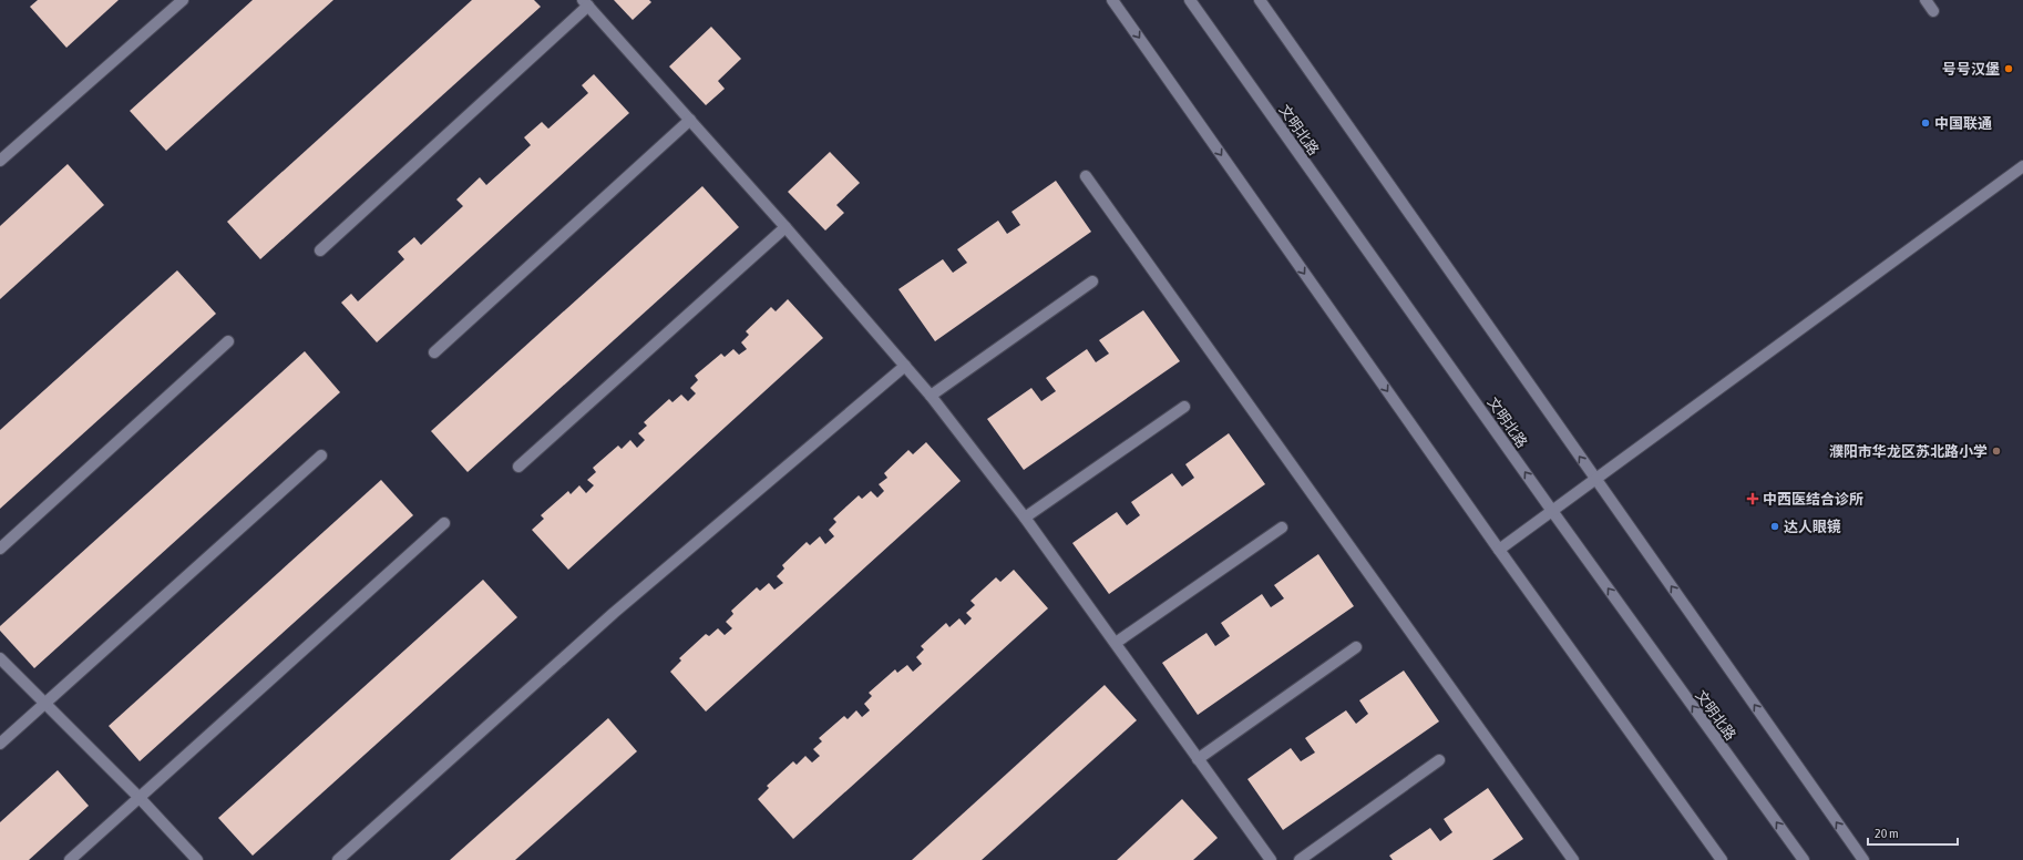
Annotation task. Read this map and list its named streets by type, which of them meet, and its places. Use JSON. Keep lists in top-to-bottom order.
{
  "streets": {
    "street": ["文明北路"]
  },
  "places": {
    "other": [
      "号号汉堡",
      "中国联通",
      "濮阳市华龙区苏北路小学",
      "达人眼镜"
    ],
    "health": ["中西医结合诊所"]
  },
  "scale_bar": "20 m"
}
